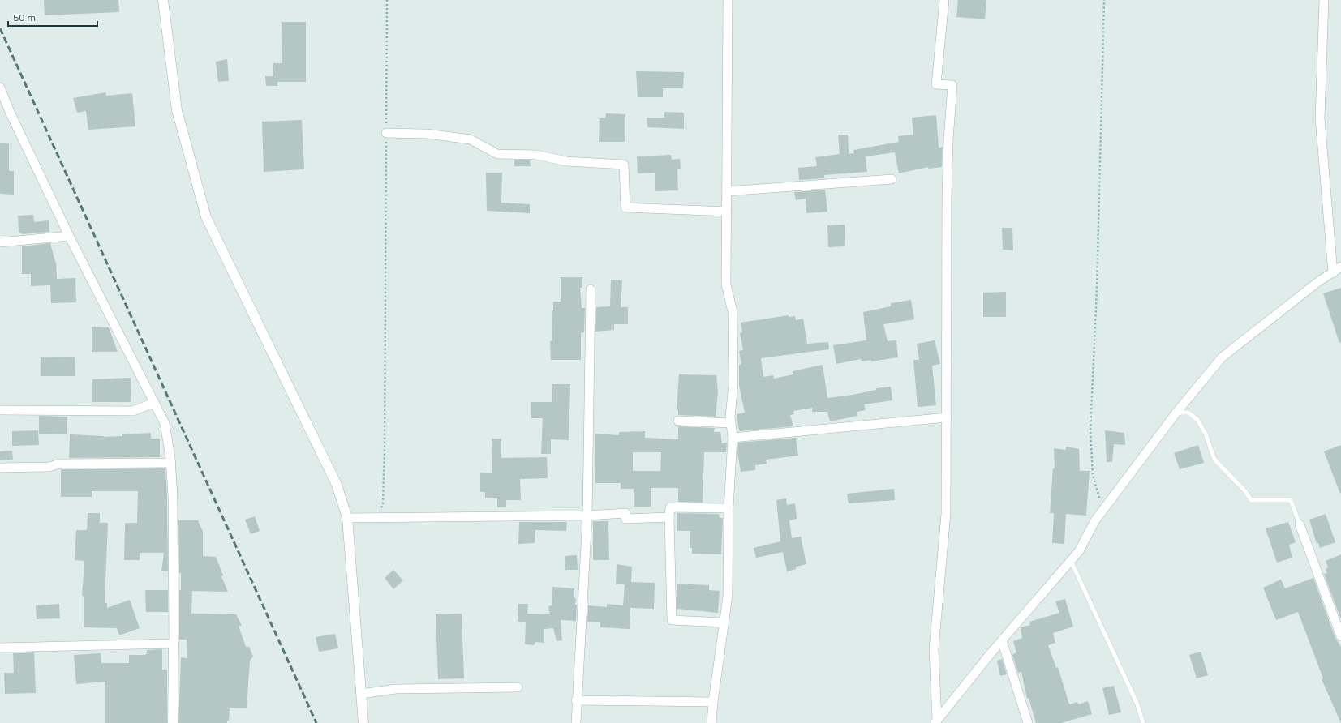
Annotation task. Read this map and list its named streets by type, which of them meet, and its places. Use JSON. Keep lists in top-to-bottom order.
{
  "scale_bar": "50 m"
}
